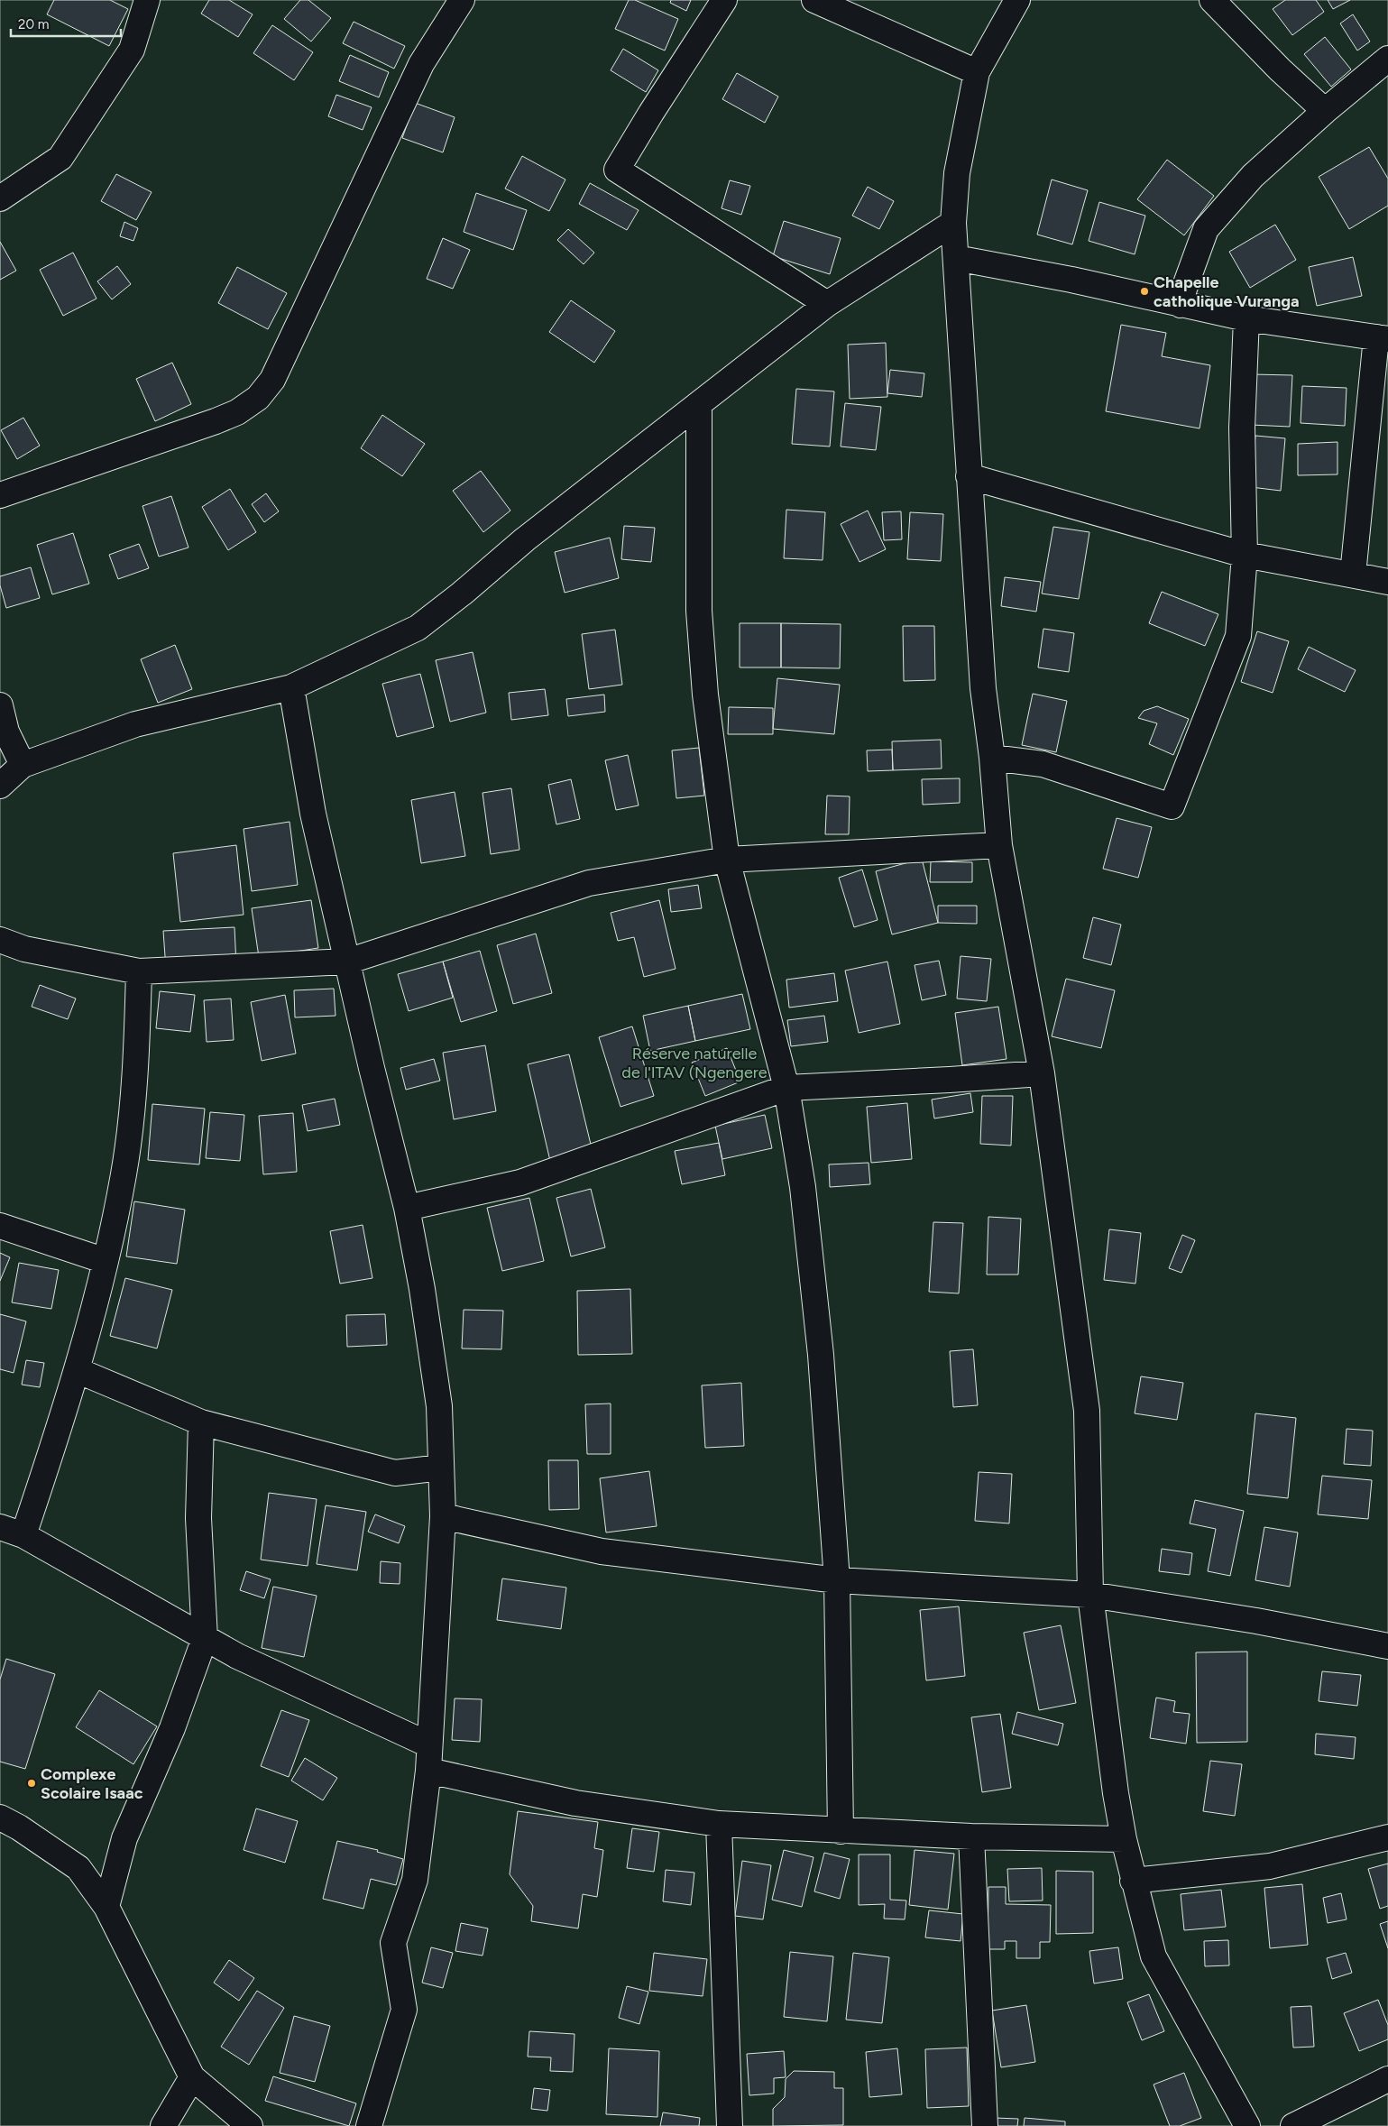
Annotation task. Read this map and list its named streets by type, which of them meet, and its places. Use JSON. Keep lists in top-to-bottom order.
{
  "parks": ["Réserve naturelle de l'ITAV (Ngengere"],
  "places": ["Chapelle catholique Vuranga", "Complexe Scolaire Isaac"],
  "scale_bar": "20 m"
}
